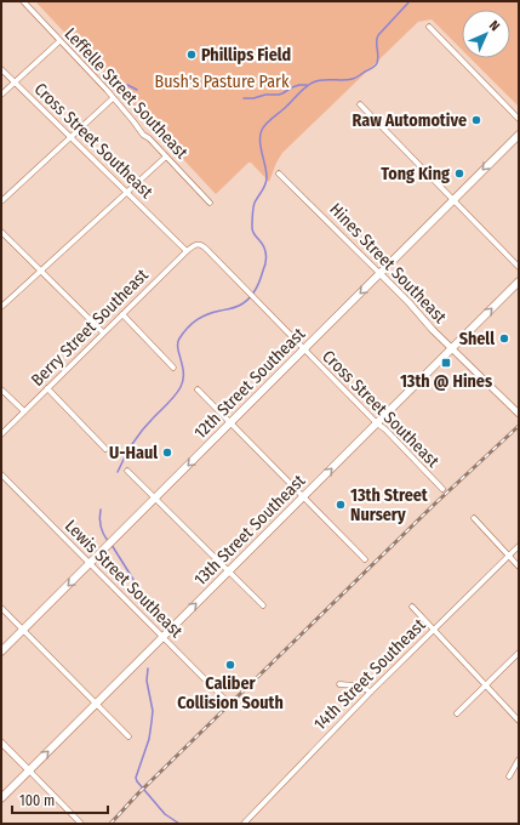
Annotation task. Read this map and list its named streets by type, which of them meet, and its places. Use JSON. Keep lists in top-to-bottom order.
{
  "streets": {
    "main road": ["12th Street Southeast", "13th Street Southeast"],
    "street": [
      "Leffelle Street Southeast",
      "Cross Street Southeast",
      "Hines Street Southeast",
      "Berry Street Southeast",
      "Lewis Street Southeast",
      "14th Street Southeast"
    ]
  },
  "crossings": [
    ["Cross Street Southeast", "Berry Street Southeast"],
    ["Cross Street Southeast", "12th Street Southeast"],
    ["Cross Street Southeast", "13th Street Southeast"],
    ["Hines Street Southeast", "12th Street Southeast"],
    ["Hines Street Southeast", "13th Street Southeast"],
    ["12th Street Southeast", "Lewis Street Southeast"],
    ["13th Street Southeast", "Lewis Street Southeast"]
  ],
  "one_way": ["12th Street Southeast", "13th Street Southeast"],
  "parks": ["Bush's Pasture Park"],
  "places": {
    "other": [
      "Phillips Field",
      "Raw Automotive",
      "Tong King",
      "Shell",
      "U-Haul",
      "13th Street Nursery",
      "Caliber Collision South"
    ],
    "transit": ["13th @ Hines"]
  },
  "scale_bar": "100 m",
  "north": "top right"
}
